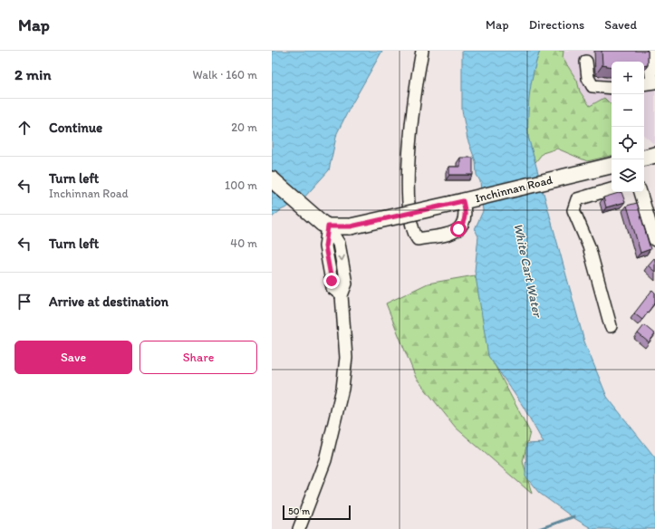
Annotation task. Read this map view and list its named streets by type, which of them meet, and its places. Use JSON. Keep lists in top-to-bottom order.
{
  "streets": {
    "main road": ["Inchinnan Road"]
  },
  "water": ["White Cart Water"],
  "scale_bar": "50 m",
  "page": {
    "header": "Map",
    "nav": ["Map", "Directions", "Saved"],
    "heading": ["2 min", "Walk · 160 m"],
    "map_buttons": ["+", "−"],
    "list": [
      ["Continue", "20 m"],
      ["Turn left", "Inchinnan Road", "100 m"],
      ["Turn left", "40 m"],
      "Arrive at destination"
    ],
    "buttons": ["Save", "Share"],
    "scale": "50 m"
  }
}
